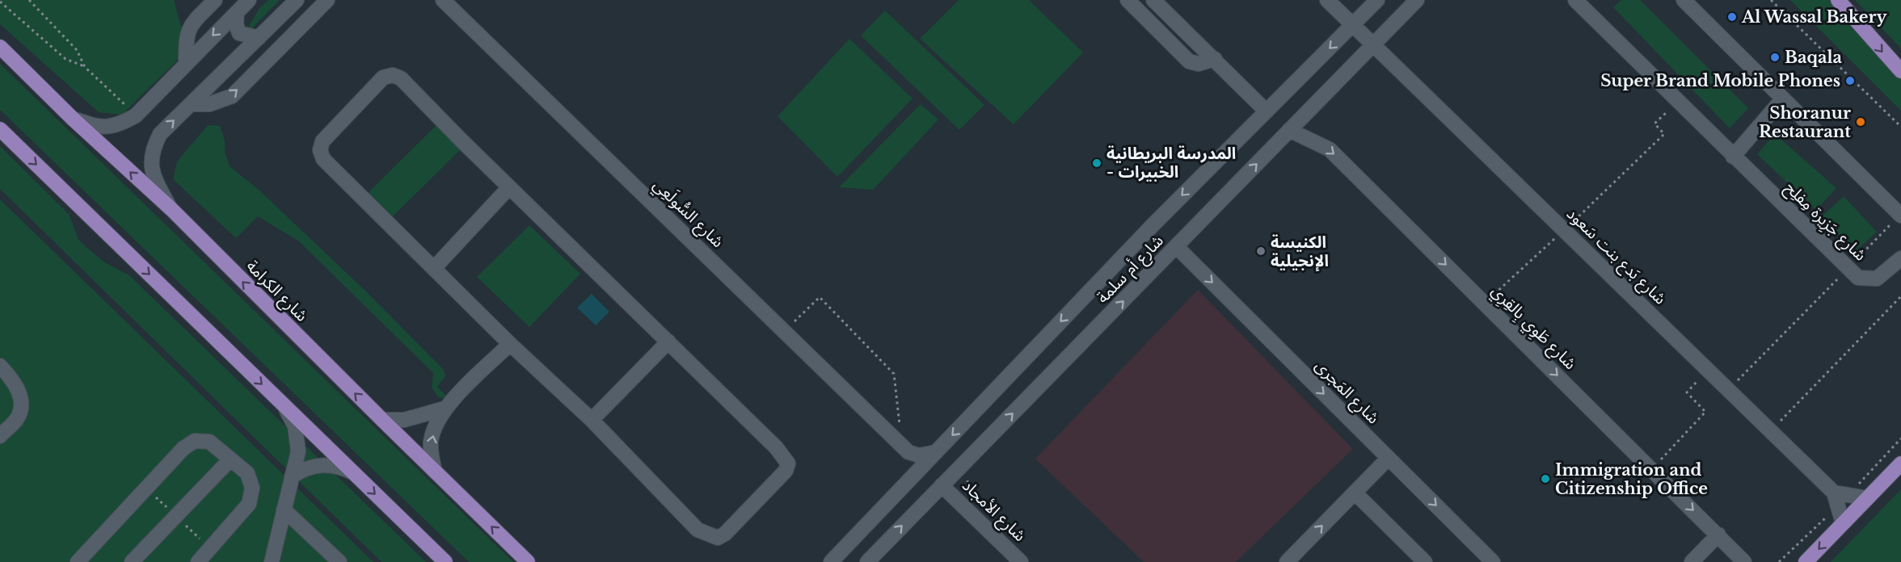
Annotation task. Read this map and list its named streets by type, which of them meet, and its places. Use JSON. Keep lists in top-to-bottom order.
{
  "streets": {
    "main road": ["شارع الكرامة"],
    "street": [
      "شارع السُّولَعِي",
      "شارع جَزِيرة مِفلِح",
      "شارع بَدع بنت سَعود",
      "شارع أم سلمة",
      "شارع طَوِي بِالقِرِي",
      "شارع المَجرى",
      "شارع الأمجاد"
    ]
  },
  "crossings": [
    ["شارع بَدع بنت سَعود", "شارع أم سلمة"],
    ["شارع أم سلمة", "شارع طَوِي بِالقِرِي"],
    ["شارع أم سلمة", "شارع المَجرى"],
    ["شارع أم سلمة", "شارع الأمجاد"]
  ],
  "one_way": ["شارع طَوِي بِالقِرِي", "شارع المَجرى"],
  "places": [
    "Al Wassal Bakery",
    "Baqala",
    "Super Brand Mobile Phones",
    "Shoranur Restaurant",
    "المدرسة البريطانية - الخبيرات",
    "الكنيسة الإنجيلية",
    "Immigration and Citizenship Office"
  ]
}
